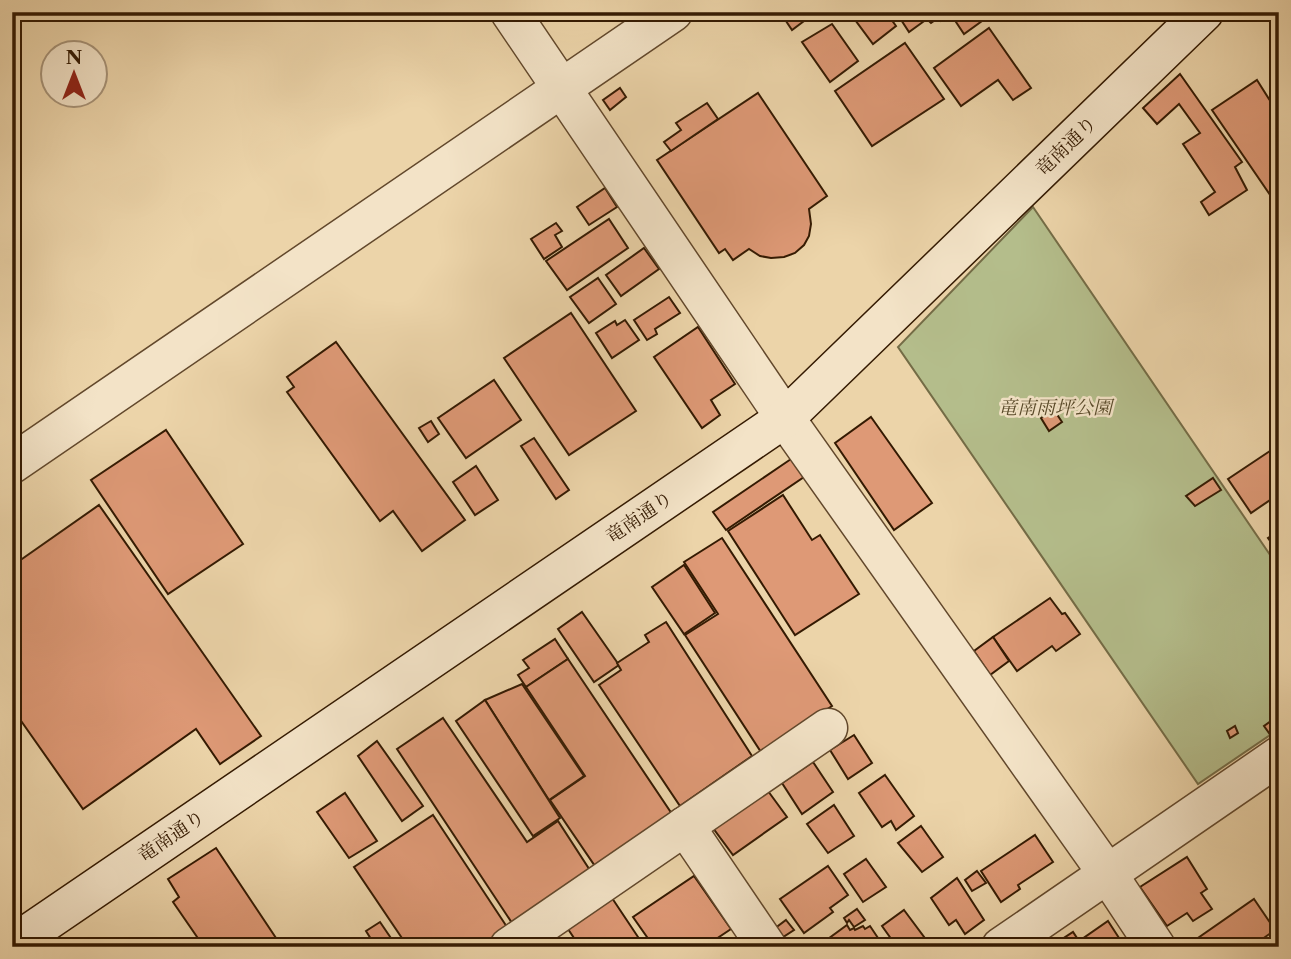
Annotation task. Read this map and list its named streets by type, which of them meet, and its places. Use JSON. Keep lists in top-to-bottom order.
{
  "streets": {
    "street": ["竜南通り"]
  },
  "parks": ["竜南雨坪公園"],
  "north": "top"
}
